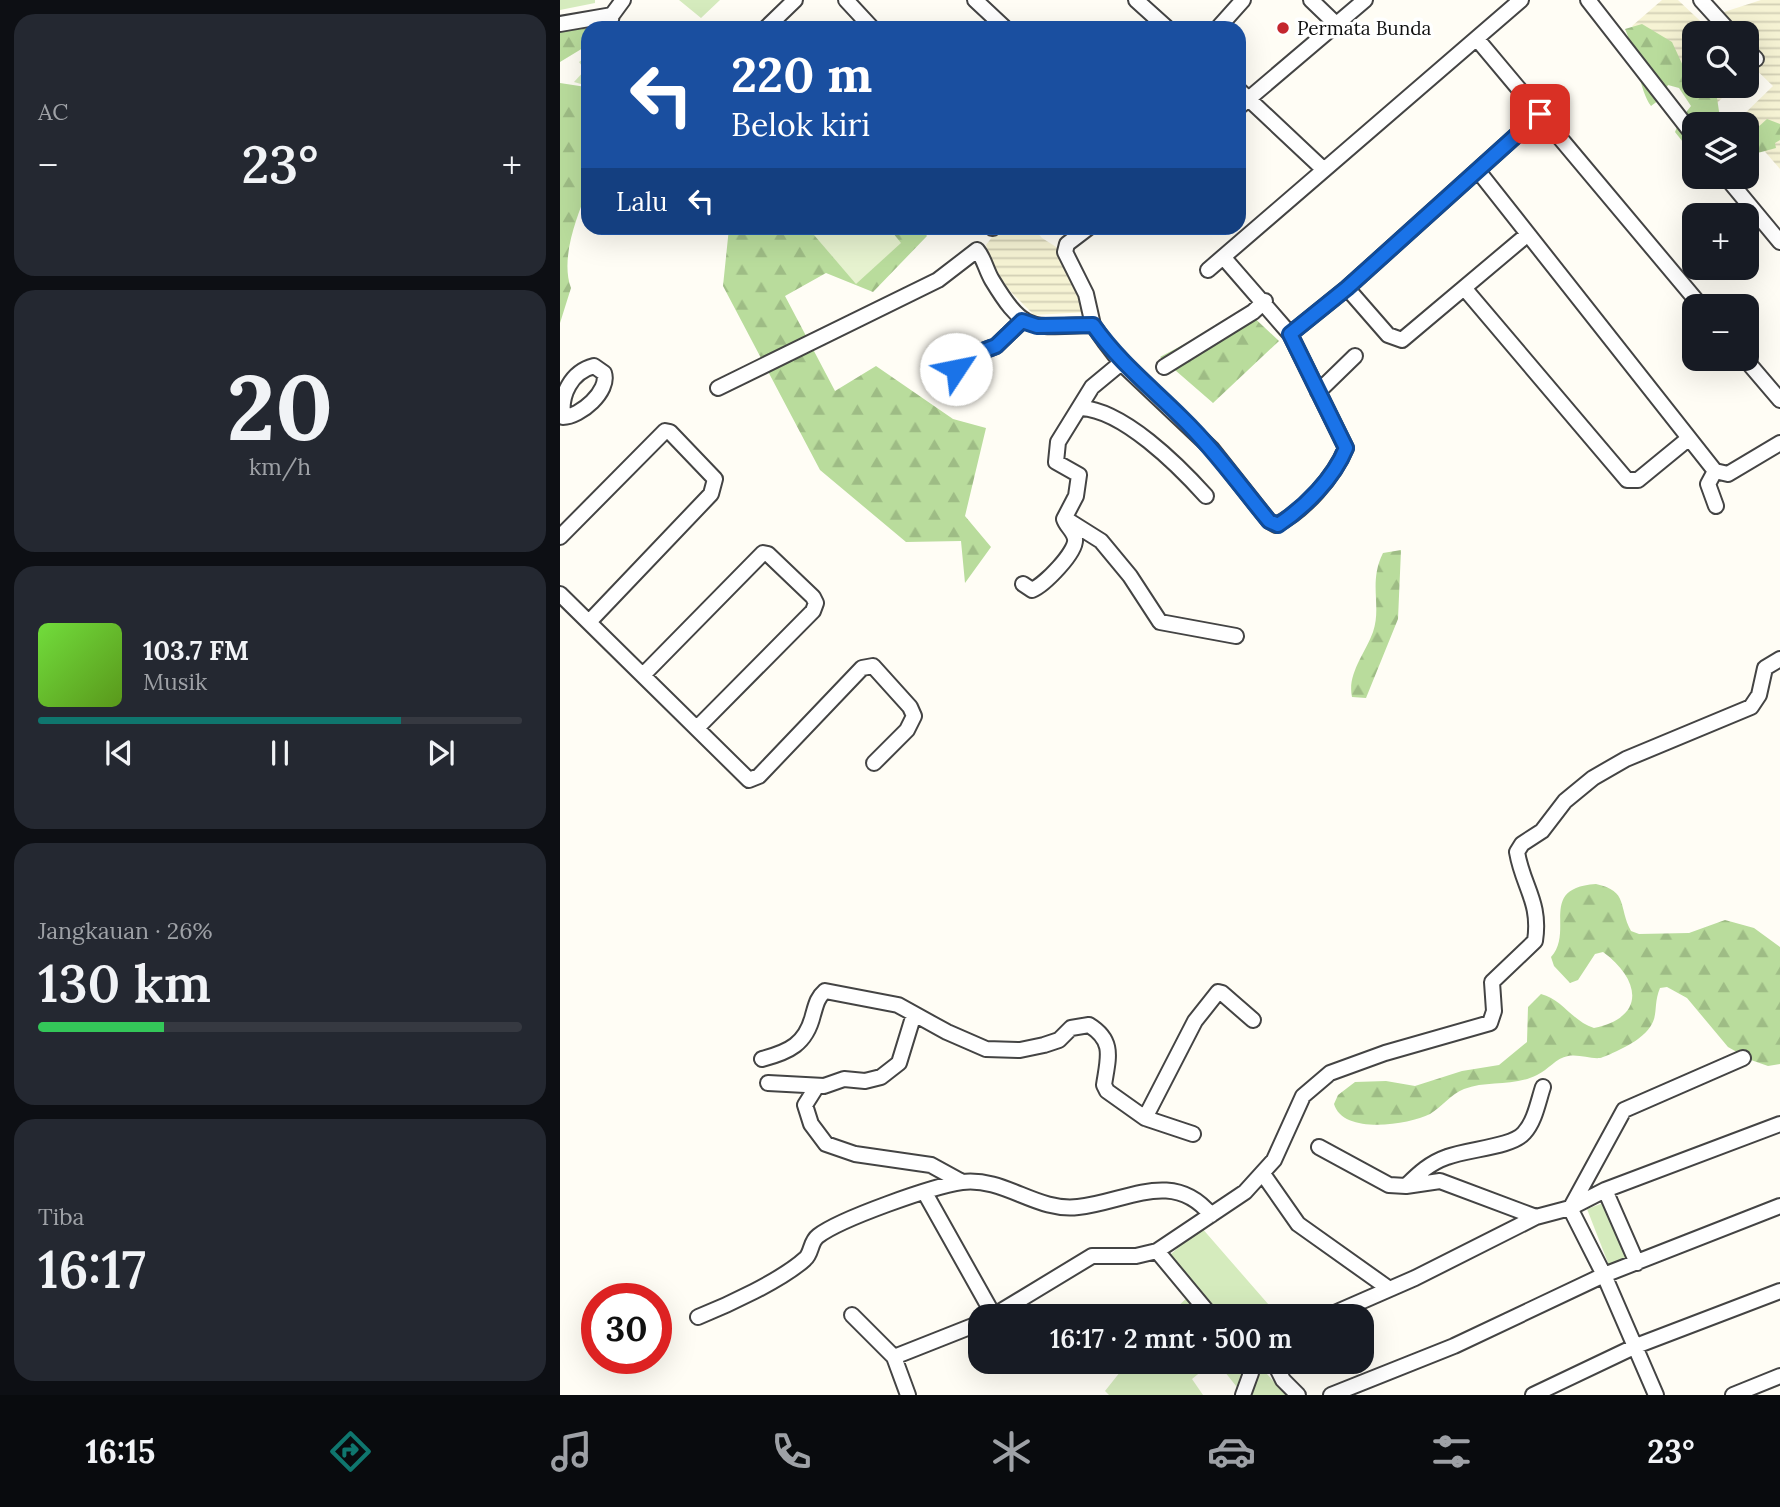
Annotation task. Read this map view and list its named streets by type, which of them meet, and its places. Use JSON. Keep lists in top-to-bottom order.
{
  "places": ["Permata Bunda"],
  "page": {
    "tile": [
      "AC",
      ["20", "km/h"],
      ["Jangkauan · 26%", "130 km"],
      ["Tiba", "16:17"]
    ],
    "map_buttons": ["+", "−"],
    "turn": ["220 m", "Belok kiri"],
    "heat": ["−", "23°", "+"],
    "then": "Lalu",
    "song": ["103.7 FM", "Musik"],
    "limit": "30",
    "trip": "16:17 · 2 mnt · 500 m",
    "tabs": ["16:15", "23°"]
  }
}
